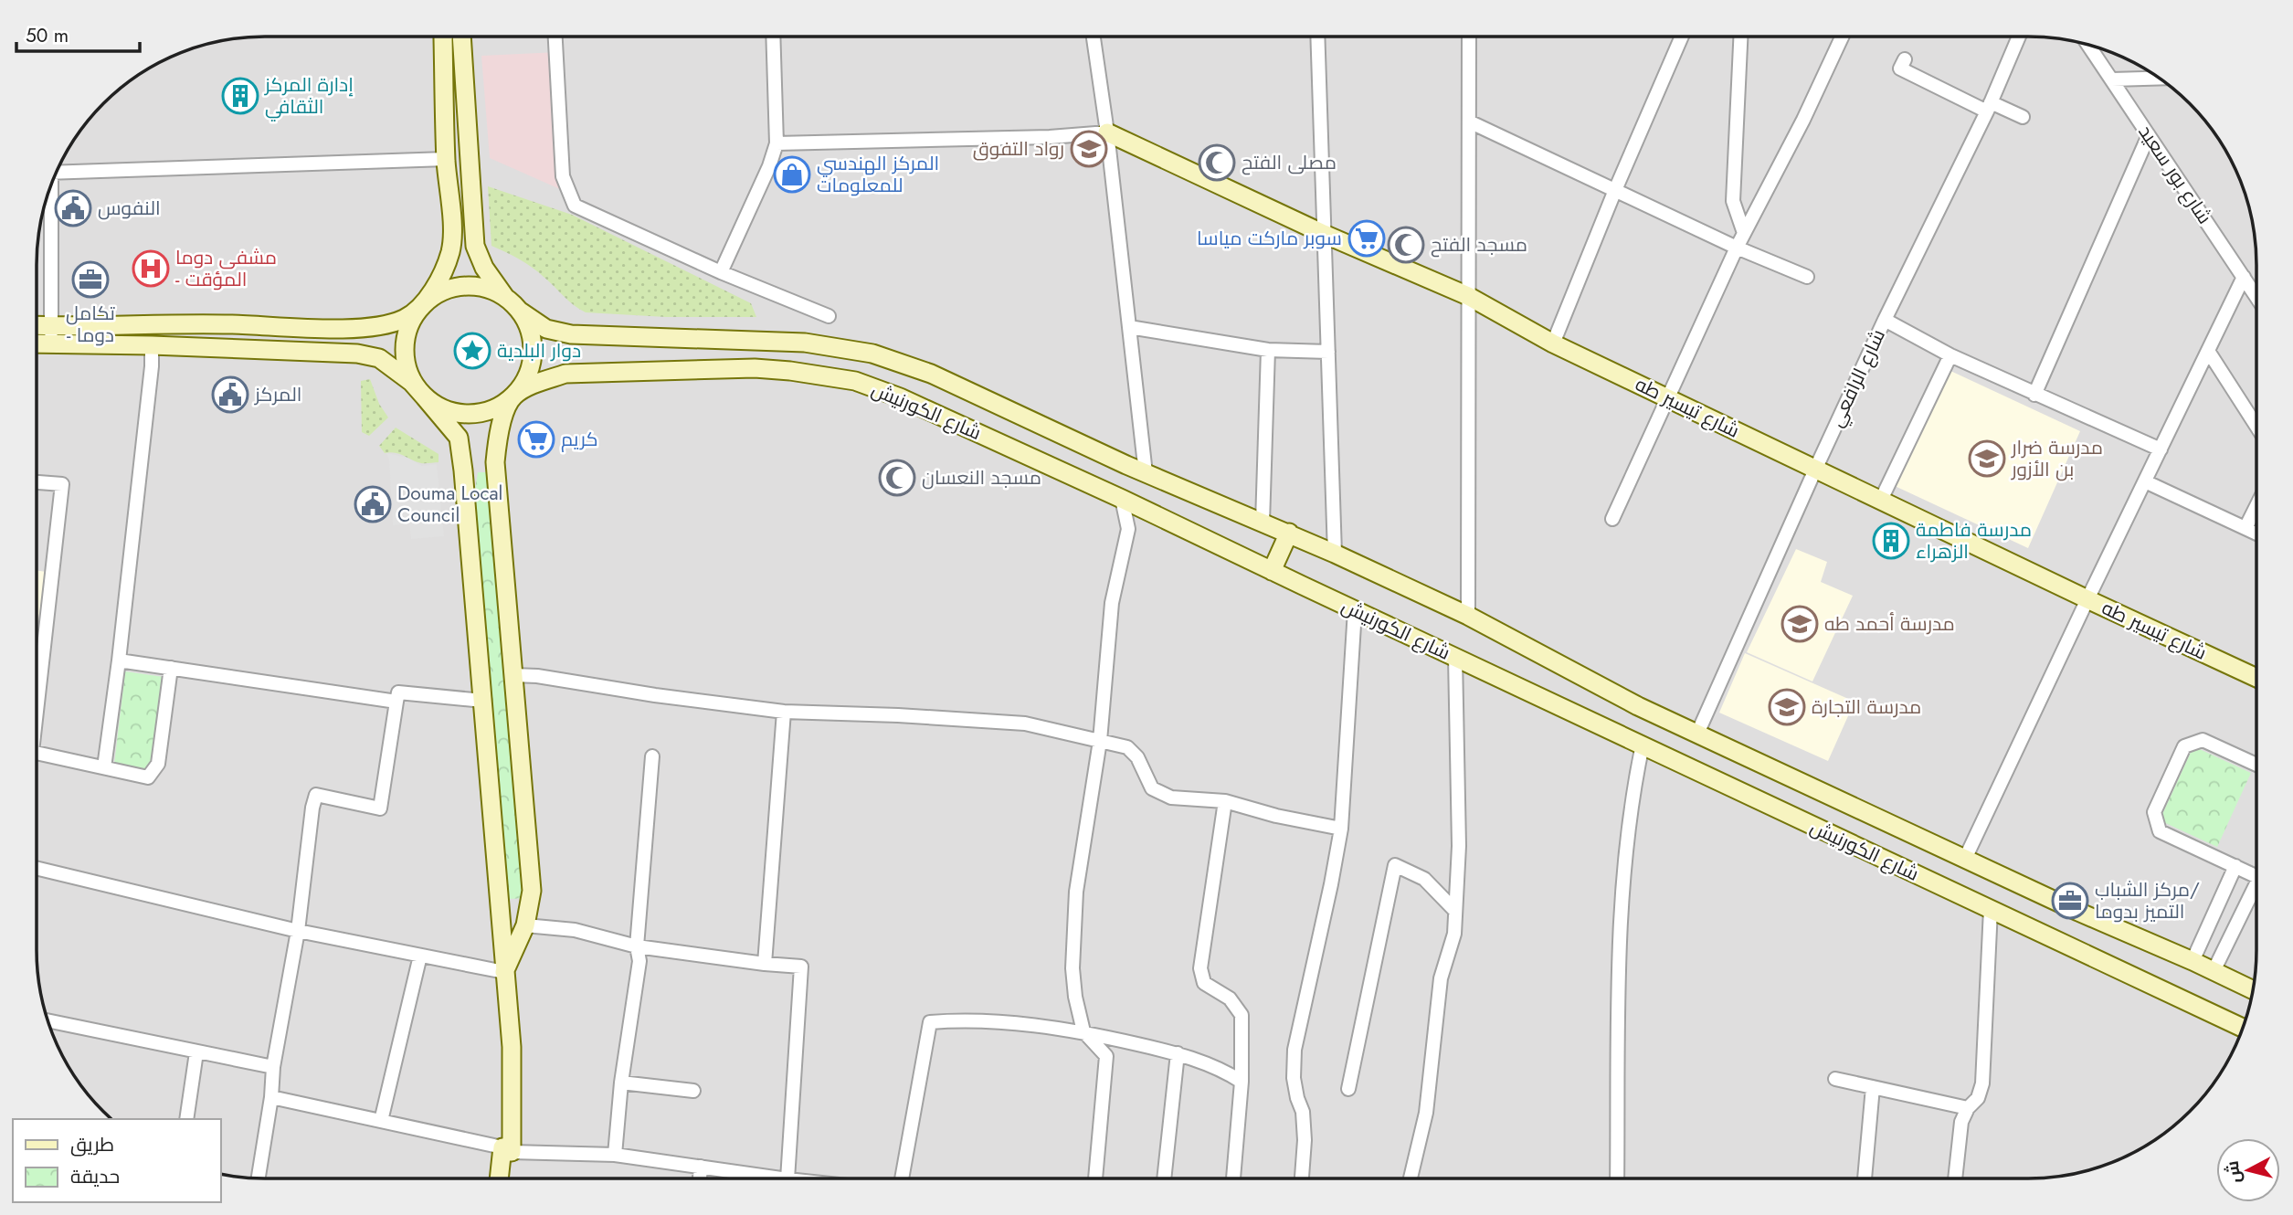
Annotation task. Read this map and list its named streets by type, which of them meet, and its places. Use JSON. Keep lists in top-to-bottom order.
{
  "streets": {
    "main road": ["شارع تيسير طه", "شارع الكورنيش"],
    "street": ["شارع بور سعيد", "شارع الرافعي"]
  },
  "crossings": [
    ["شارع الرافعي", "شارع تيسير طه"],
    ["شارع الرافعي", "شارع الكورنيش"]
  ],
  "places": {
    "building": ["إدارة المركز الثقافي", "مدرسة فاطمة الزهراء"],
    "school or university": [
      "رواد التفوق",
      "مدرسة ضرار بن الأزور",
      "مدرسة أحمد طه",
      "مدرسة التجارة"
    ],
    "mosque": ["مصلى الفتح", "مسجد الفتح", "مسجد النعسان"],
    "shop": ["المركز الهندسي للمعلومات"],
    "public building": ["النفوس", "المركز", "Douma Local Council"],
    "supermarket": ["سوبر ماركت مياسا", "كريم"],
    "hospital": ["مشفى دوما - المؤقت"],
    "office": ["تكامل - دوما", "مركز الشباب/ التميز بدوما"],
    "place": ["دوار البلدية"]
  },
  "legend": ["طريق", "حديقة"],
  "scale_bar": "50 m",
  "north": "left"
}
